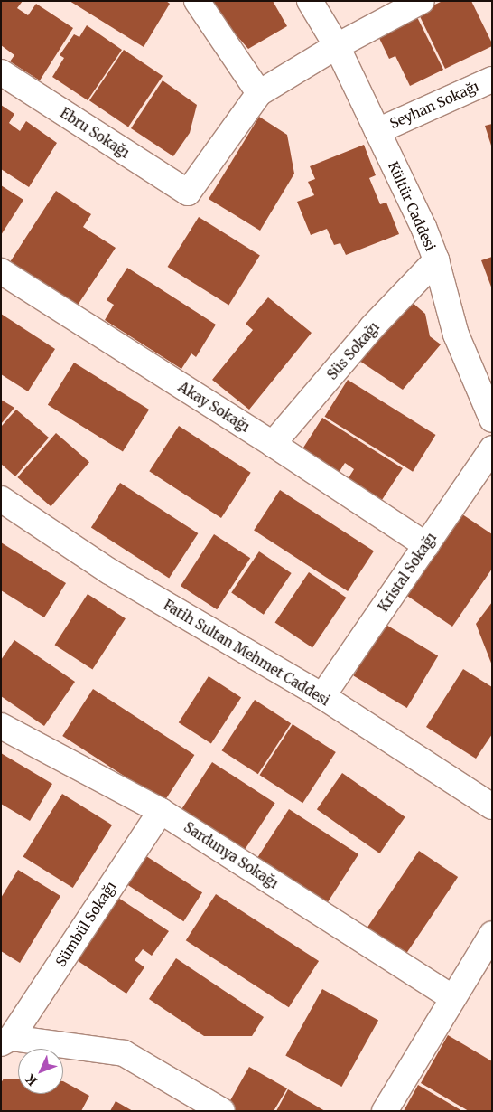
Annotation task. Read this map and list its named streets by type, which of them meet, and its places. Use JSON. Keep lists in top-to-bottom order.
{
  "streets": {
    "street": [
      "Seyhan Sokağı",
      "Ebru Sokağı",
      "Kültür Caddesi",
      "Süs Sokağı",
      "Akay Sokağı",
      "Kristal Sokağı",
      "Fatih Sultan Mehmet Caddesi",
      "Sardunya Sokağı",
      "Sümbül Sokağı"
    ]
  },
  "crossings": [
    ["Seyhan Sokağı", "Kültür Caddesi"],
    ["Kültür Caddesi", "Süs Sokağı"],
    ["Süs Sokağı", "Akay Sokağı"],
    ["Akay Sokağı", "Kristal Sokağı"],
    ["Kristal Sokağı", "Fatih Sultan Mehmet Caddesi"],
    ["Sardunya Sokağı", "Sümbül Sokağı"]
  ],
  "north": "bottom left"
}
